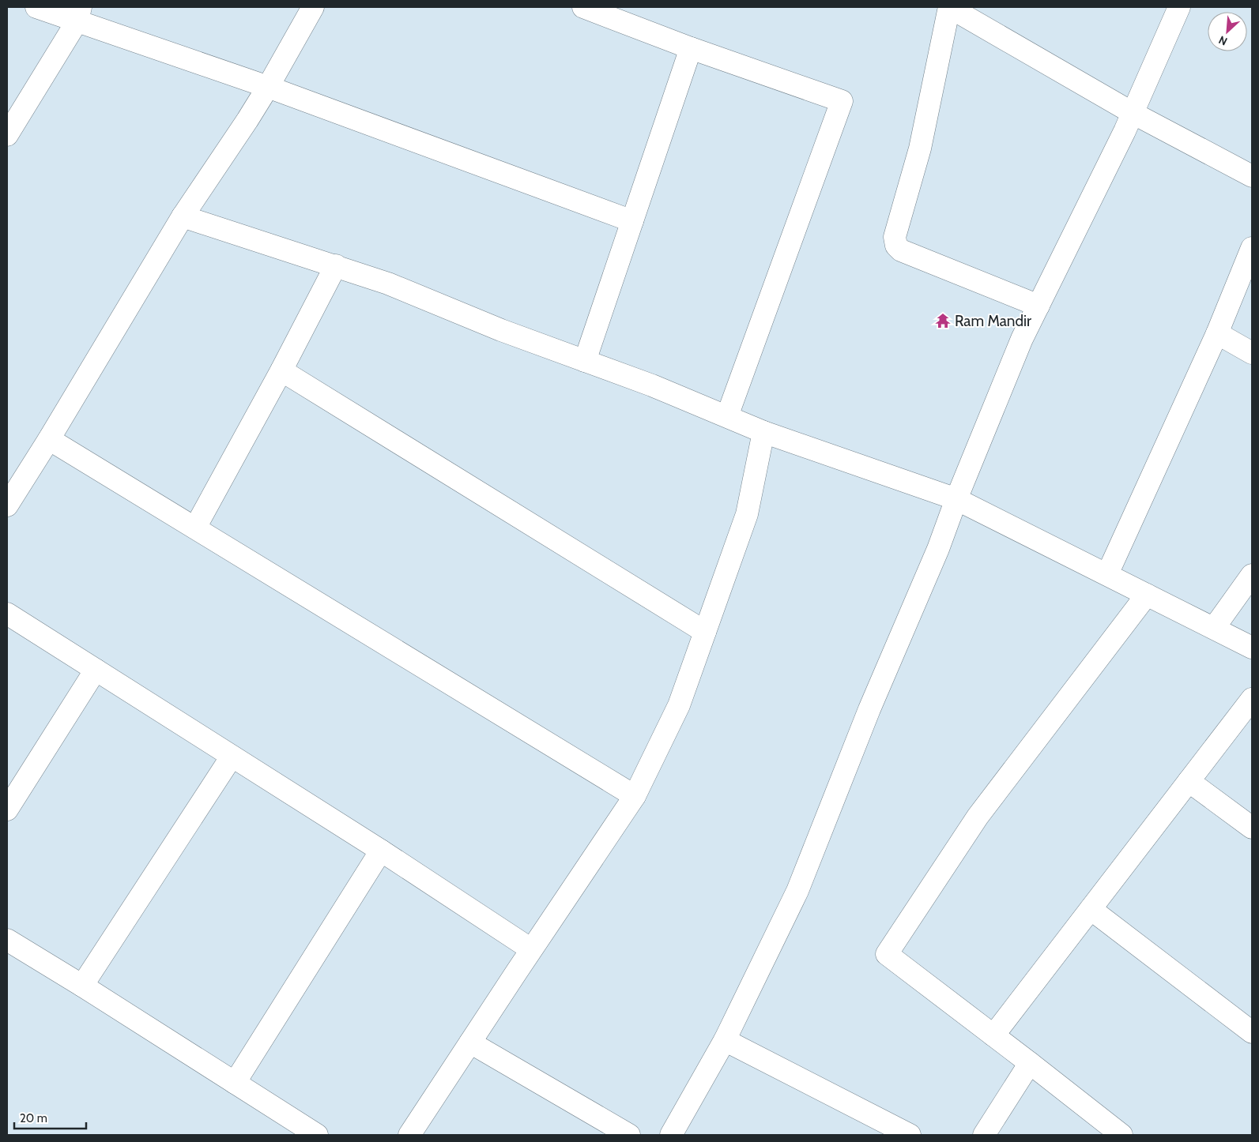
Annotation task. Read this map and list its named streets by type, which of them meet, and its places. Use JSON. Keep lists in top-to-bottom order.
{
  "places": {
    "temple": ["Ram Mandir"]
  },
  "scale_bar": "20 m",
  "north": "bottom left"
}
